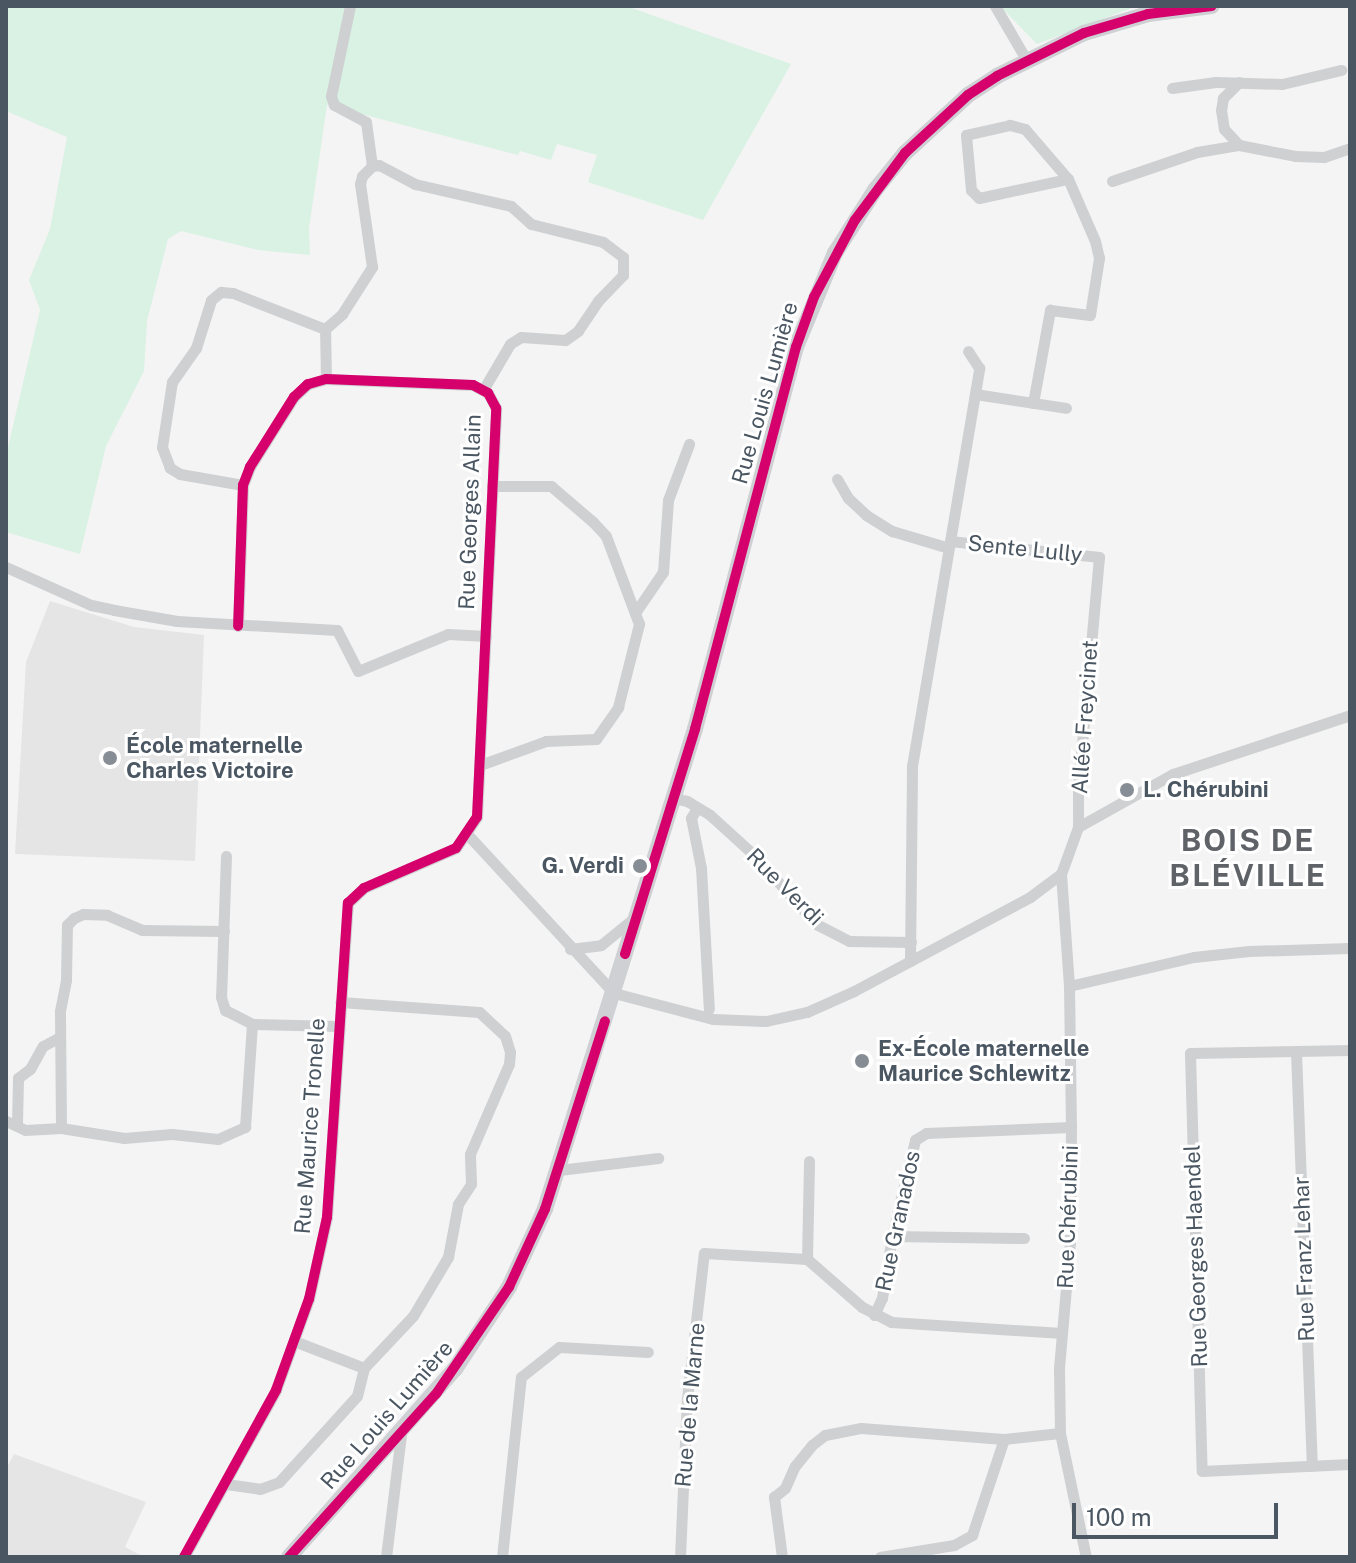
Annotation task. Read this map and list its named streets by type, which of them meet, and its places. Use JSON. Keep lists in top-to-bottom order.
{
  "streets": {
    "main road": ["Rue Louis Lumière"],
    "street": [
      "Rue Georges Allain",
      "Sente Lully",
      "Allée Freycinet",
      "Rue Verdi",
      "Rue Maurice Tronelle",
      "Rue Chérubini",
      "Rue Granados",
      "Rue Georges Haendel",
      "Rue Franz Lehar",
      "Rue de la Marne"
    ]
  },
  "crossings": [
    ["Rue Louis Lumière", "Rue Verdi"],
    ["Rue Georges Allain", "Rue Maurice Tronelle"],
    ["Sente Lully", "Allée Freycinet"],
    ["Allée Freycinet", "Rue Chérubini"],
    ["Rue Chérubini", "Rue Granados"],
    ["Rue Georges Haendel", "Rue Franz Lehar"]
  ],
  "districts": ["BOIS DE BLÉVILLE"],
  "places": [
    "École maternelle Charles Victoire",
    "L. Chérubini",
    "G. Verdi",
    "Ex-École maternelle Maurice Schlewitz"
  ],
  "scale_bar": "100 m"
}
